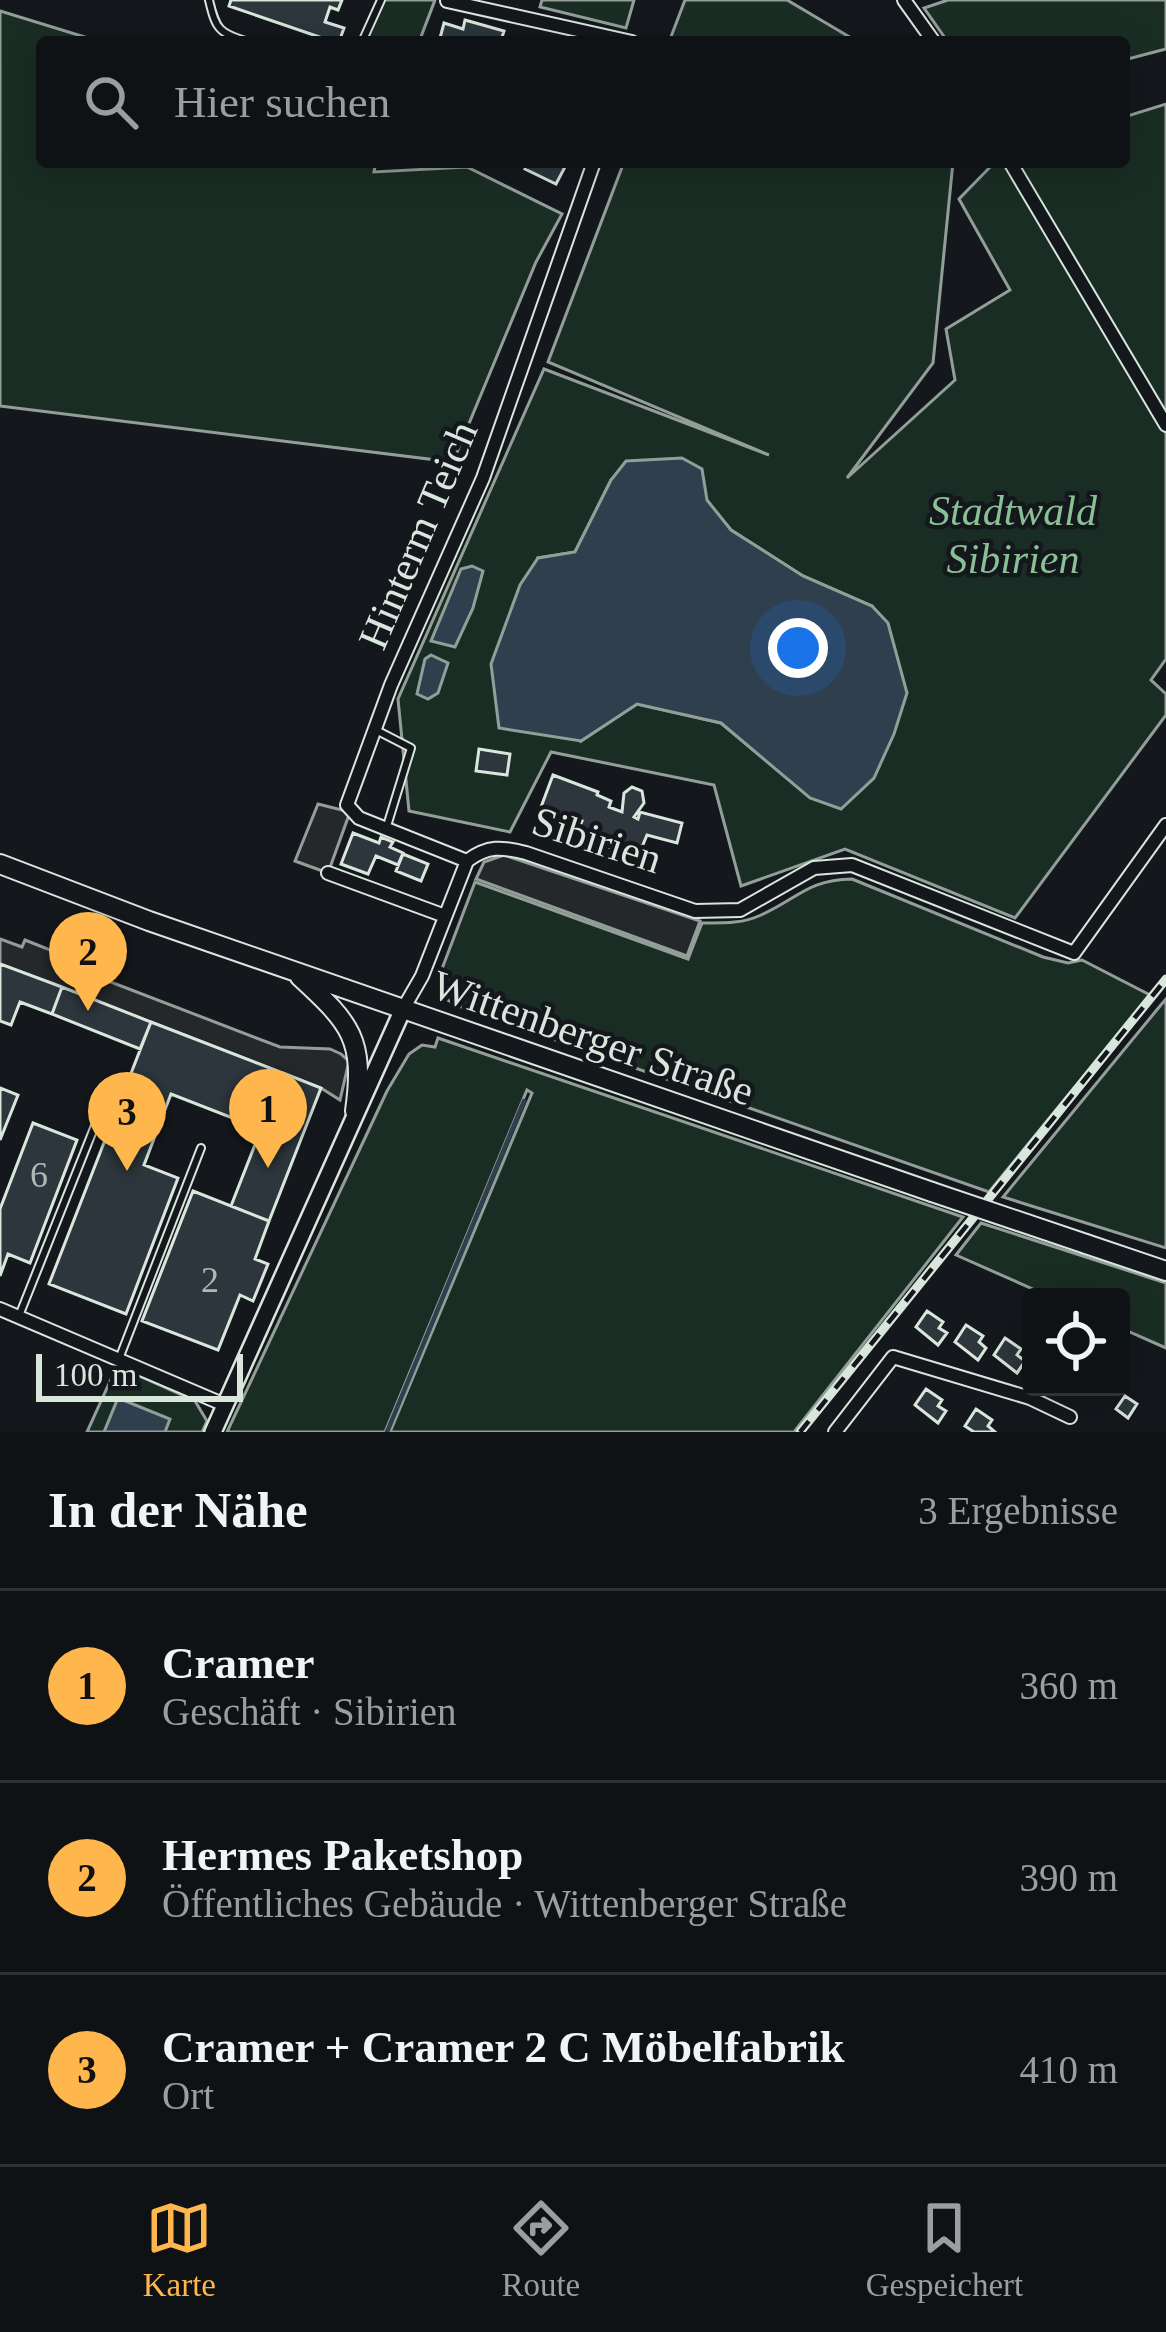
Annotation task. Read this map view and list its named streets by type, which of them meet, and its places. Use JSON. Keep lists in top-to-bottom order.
{
  "streets": {
    "main road": ["Wittenberger Straße"],
    "street": ["Hinterm Teich", "Sibirien"]
  },
  "crossings": [
    ["Hinterm Teich", "Sibirien"],
    ["Sibirien", "Wittenberger Straße"]
  ],
  "parks": ["Stadtwald Sibirien"],
  "house_numbers": ["6", "2"],
  "scale_bar": "100 m",
  "page": {
    "search": "Hier suchen",
    "pins": ["2", "1", "3"],
    "scale": "100 m",
    "heading": ["In der Nähe", "3 Ergebnisse"],
    "list": [
      {
        "mark": "1",
        "name": "Cramer",
        "note": "Geschäft · Sibirien",
        "value": "360 m"
      },
      {
        "mark": "2",
        "name": "Hermes Paketshop",
        "note": "Öffentliches Gebäude · Wittenberger Straße",
        "value": "390 m"
      },
      {
        "mark": "3",
        "name": "Cramer + Cramer 2 C Möbelfabrik",
        "note": "Ort",
        "value": "410 m"
      }
    ],
    "nav": ["Karte", "Route", "Gespeichert"]
  }
}
